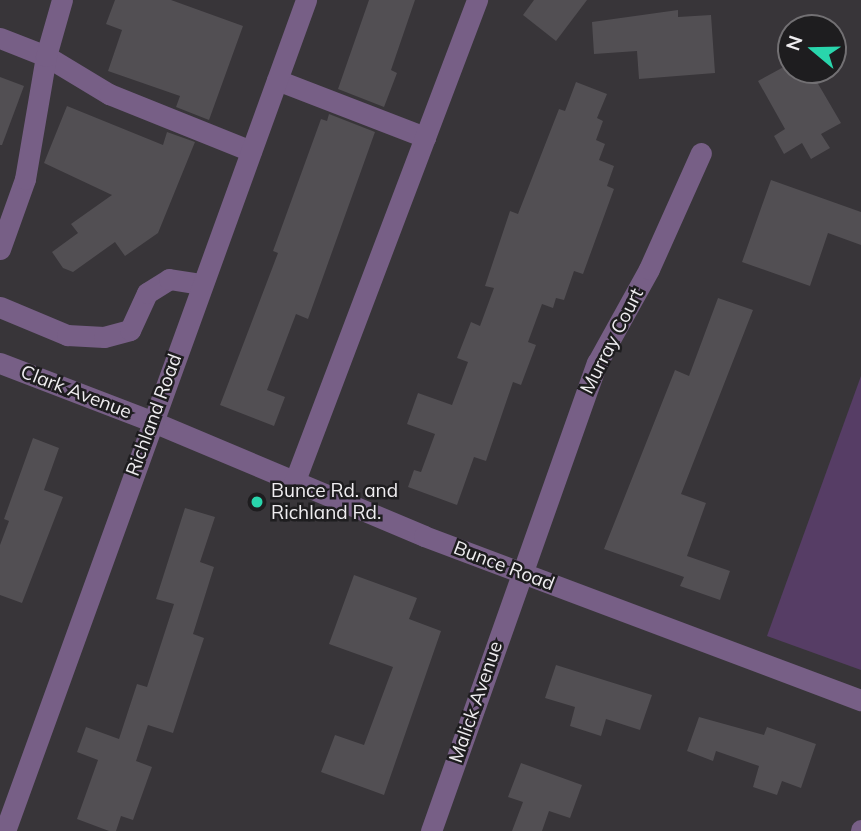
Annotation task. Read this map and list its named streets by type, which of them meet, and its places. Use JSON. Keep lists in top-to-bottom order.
{
  "streets": {
    "street": [
      "Murray Court",
      "Clark Avenue",
      "Richland Road",
      "Bunce Road",
      "Malick Avenue"
    ]
  },
  "crossings": [
    ["Murray Court", "Bunce Road"],
    ["Murray Court", "Malick Avenue"],
    ["Clark Avenue", "Richland Road"],
    ["Clark Avenue", "Bunce Road"],
    ["Richland Road", "Bunce Road"],
    ["Bunce Road", "Malick Avenue"]
  ],
  "places": ["Bunce Rd. and Richland Rd."],
  "north": "left"
}
